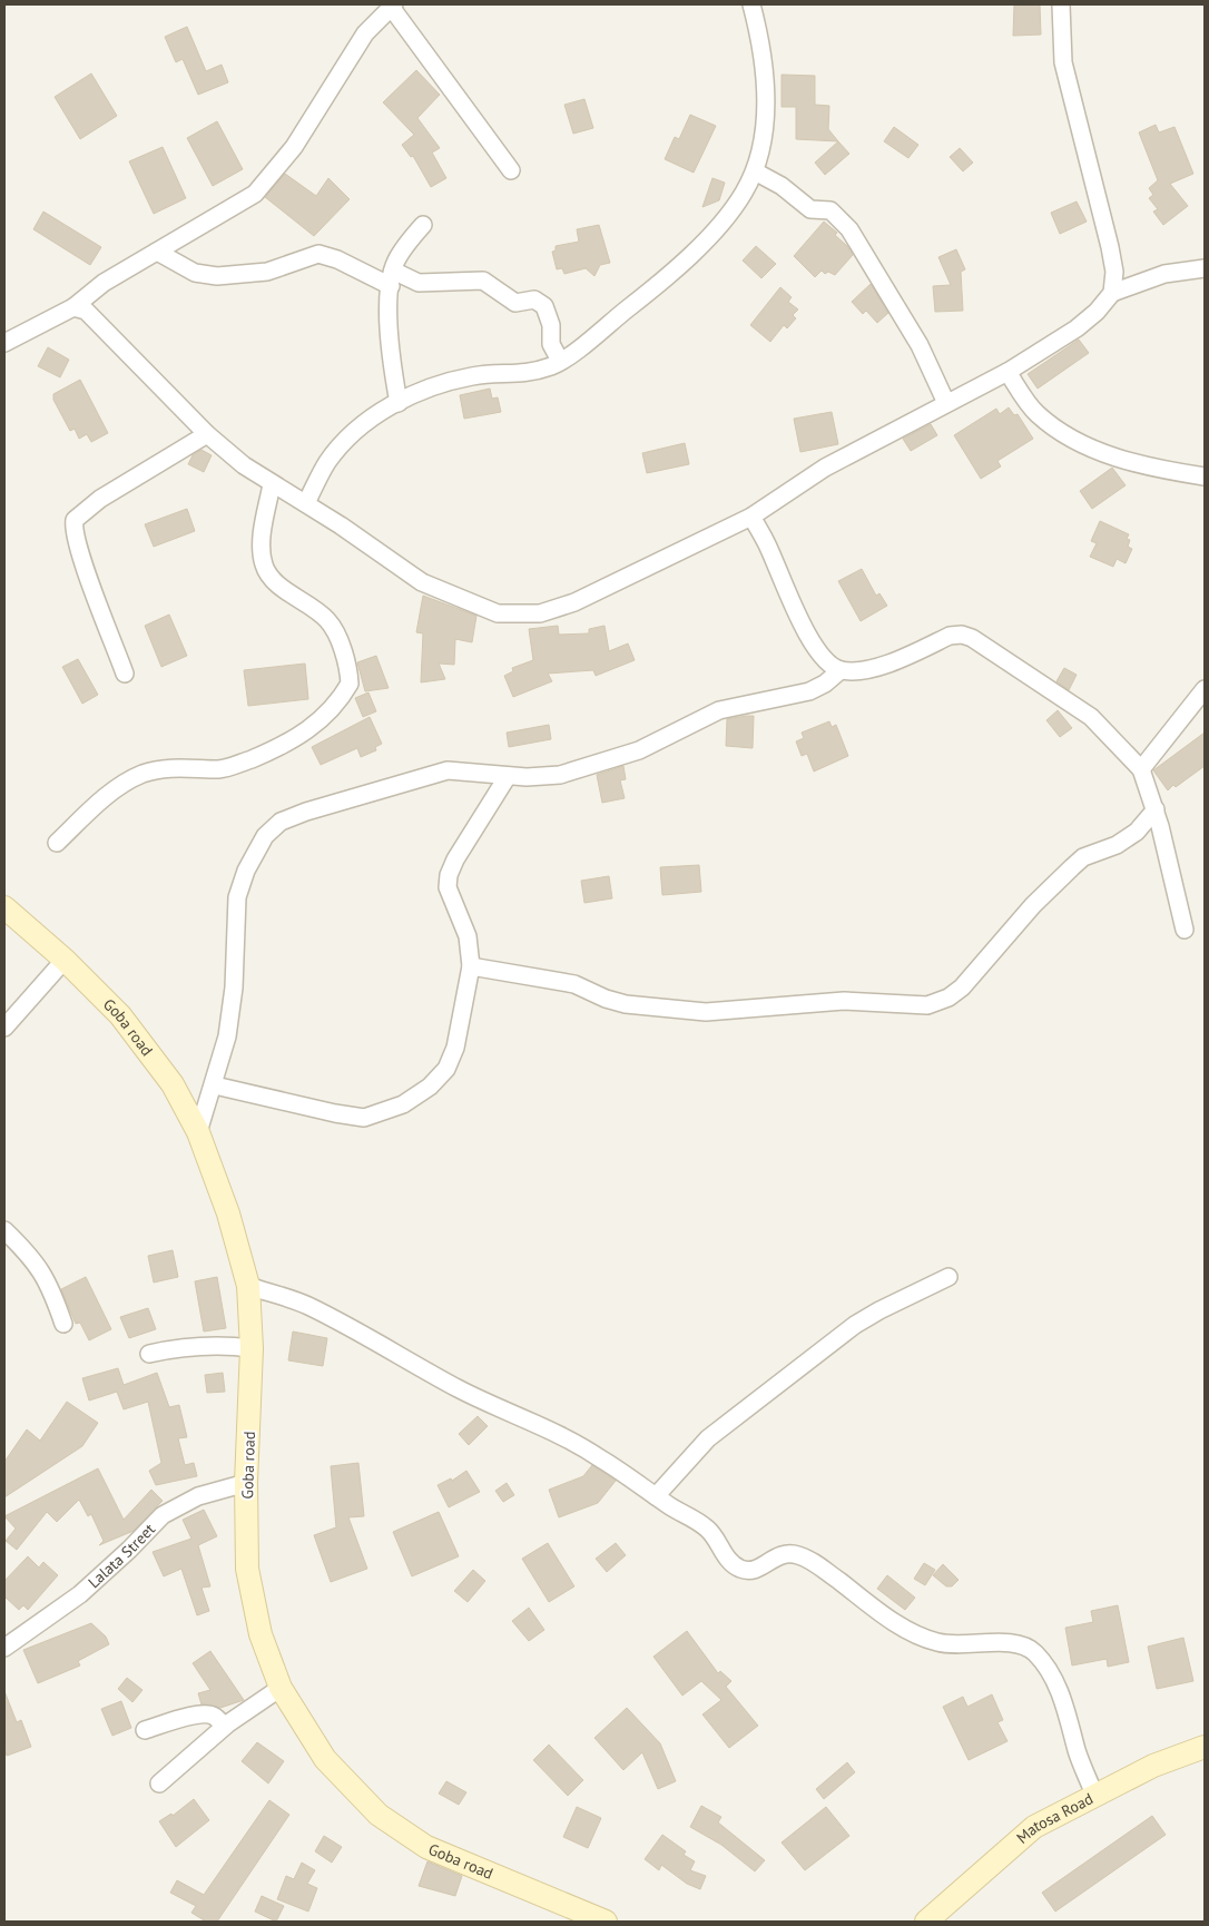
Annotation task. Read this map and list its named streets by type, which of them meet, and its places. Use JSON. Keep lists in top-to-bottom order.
{
  "streets": {
    "street": ["Goba road", "Lalata Street", "Matosa Road"]
  },
  "crossings": [
    ["Goba road", "Lalata Street"]
  ]
}
